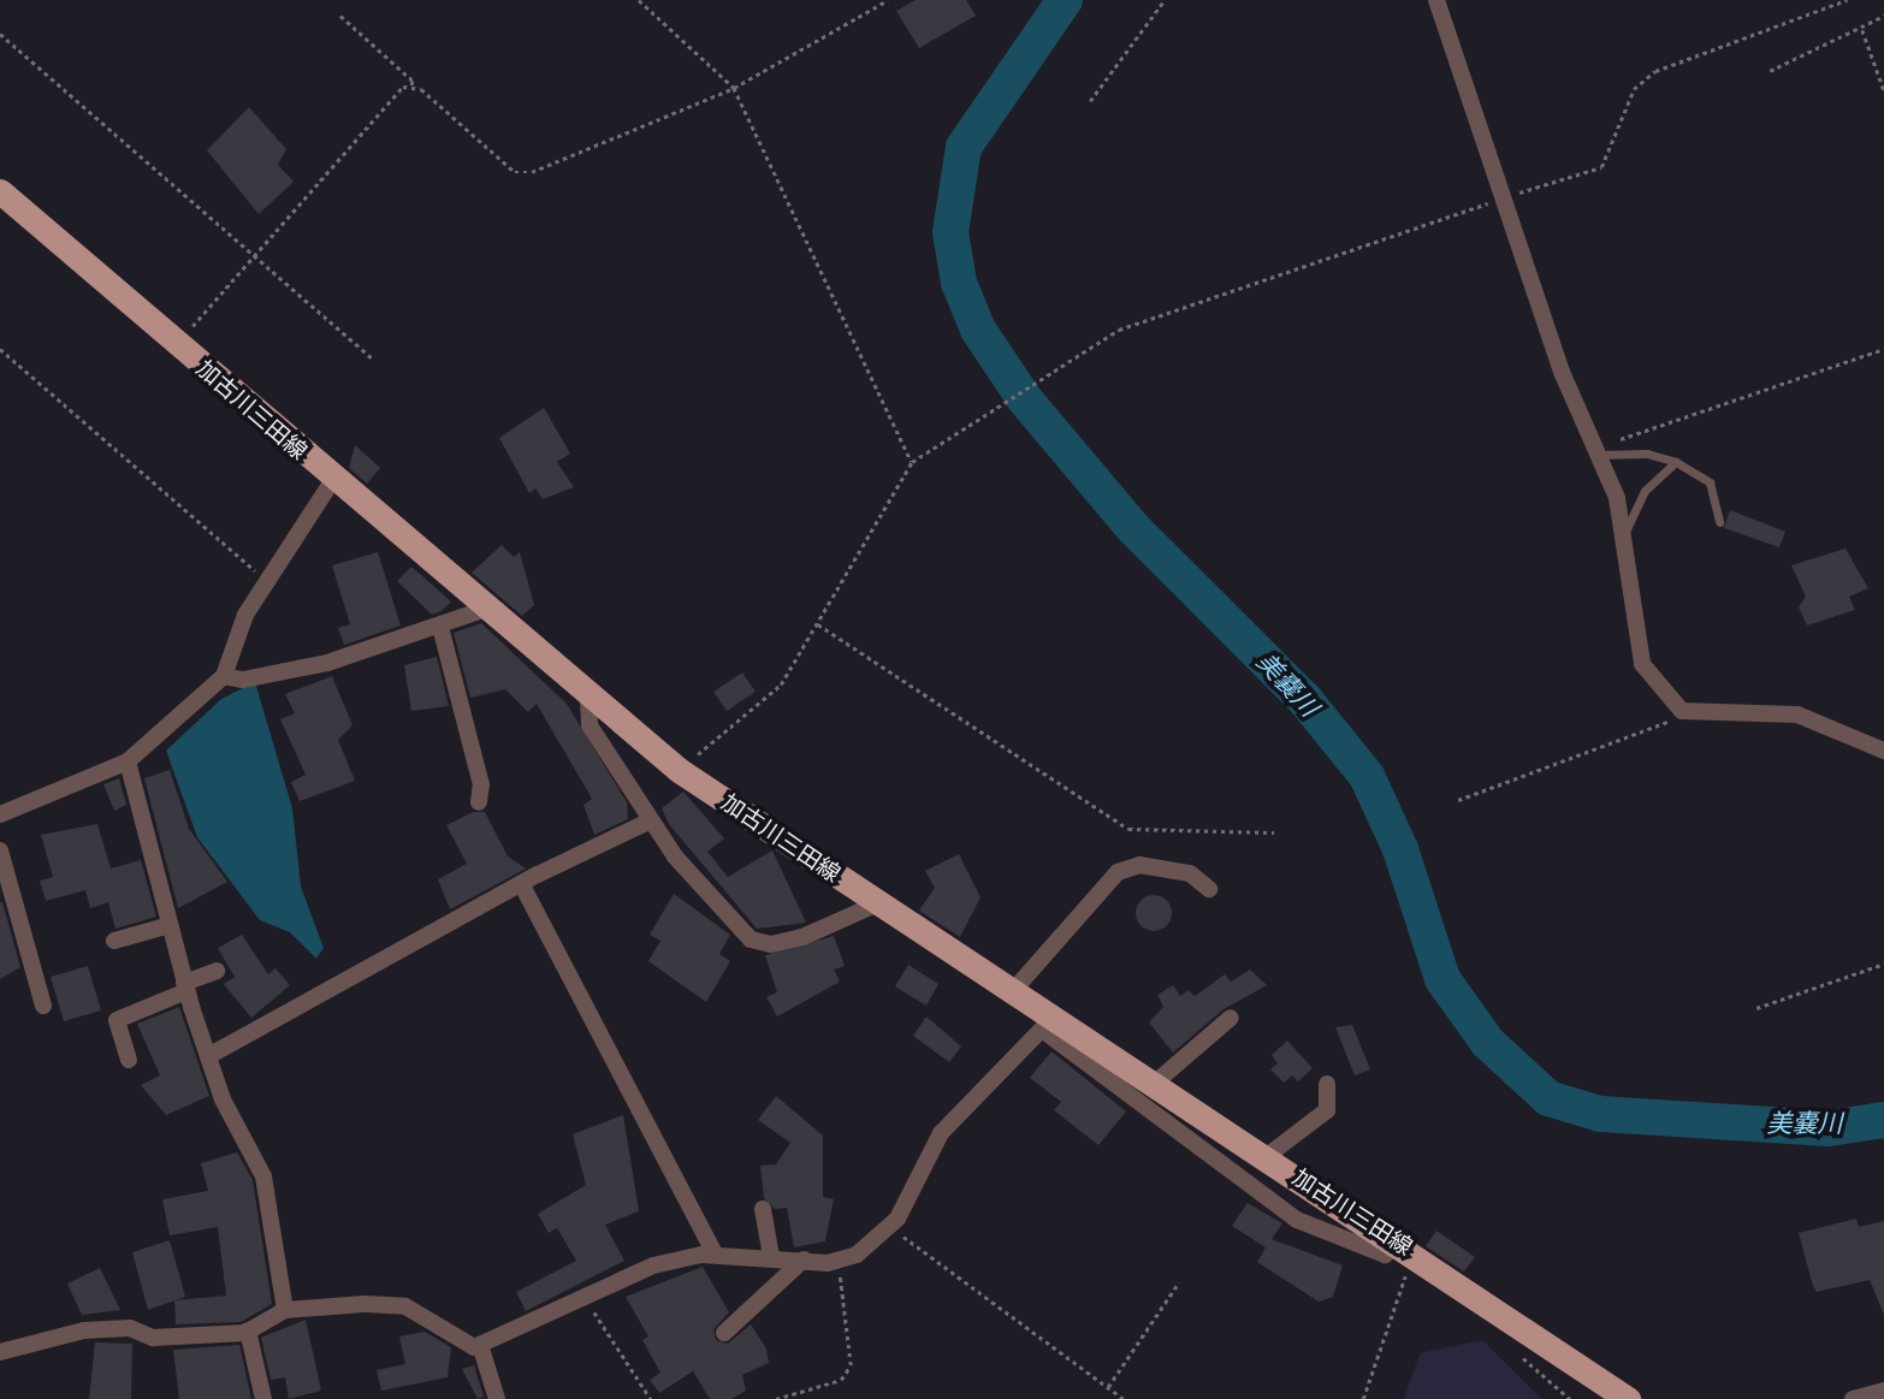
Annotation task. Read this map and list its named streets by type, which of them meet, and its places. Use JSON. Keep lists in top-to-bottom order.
{
  "streets": {
    "main road": ["加古川三田線"]
  },
  "water": ["美嚢川"]
}
